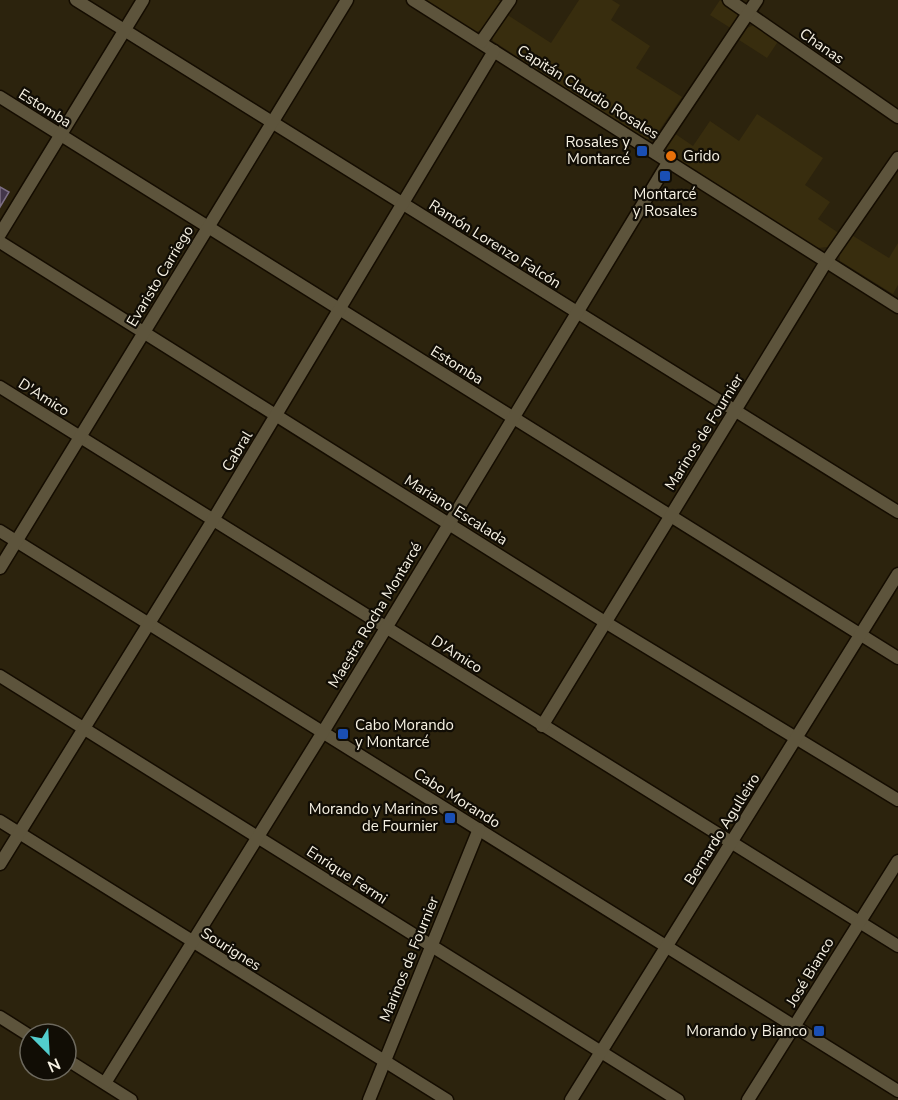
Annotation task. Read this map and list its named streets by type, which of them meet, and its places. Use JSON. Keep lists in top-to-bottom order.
{
  "streets": {
    "street": [
      "Chanas",
      "Capitán Claudio Rosales",
      "Estomba",
      "Ramón Lorenzo Falcón",
      "Evaristo Carriego",
      "D'Amico",
      "Marinos de Fournier",
      "Cabral",
      "Mariano Escalada",
      "Maestra Rocha Montarcé",
      "Cabo Morando",
      "Bernardo Agulleiro",
      "Enrique Fermi",
      "Sourignes",
      "José Bianco"
    ]
  },
  "crossings": [
    ["Capitán Claudio Rosales", "Marinos de Fournier"],
    ["Capitán Claudio Rosales", "Cabral"],
    ["Capitán Claudio Rosales", "Maestra Rocha Montarcé"],
    ["Estomba", "Evaristo Carriego"],
    ["Estomba", "Marinos de Fournier"],
    ["Estomba", "Cabral"],
    ["Estomba", "Maestra Rocha Montarcé"],
    ["Estomba", "Bernardo Agulleiro"],
    ["Ramón Lorenzo Falcón", "Evaristo Carriego"],
    ["Ramón Lorenzo Falcón", "Marinos de Fournier"],
    ["Ramón Lorenzo Falcón", "Cabral"],
    ["Ramón Lorenzo Falcón", "Maestra Rocha Montarcé"],
    ["Evaristo Carriego", "D'Amico"],
    ["Evaristo Carriego", "Mariano Escalada"],
    ["Evaristo Carriego", "Cabo Morando"],
    ["D'Amico", "Marinos de Fournier"],
    ["D'Amico", "Cabral"],
    ["D'Amico", "Maestra Rocha Montarcé"],
    ["D'Amico", "Bernardo Agulleiro"],
    ["D'Amico", "José Bianco"],
    ["Marinos de Fournier", "Mariano Escalada"],
    ["Marinos de Fournier", "Cabo Morando"],
    ["Marinos de Fournier", "Enrique Fermi"],
    ["Marinos de Fournier", "Sourignes"],
    ["Cabral", "Mariano Escalada"],
    ["Cabral", "Cabo Morando"],
    ["Cabral", "Enrique Fermi"],
    ["Cabral", "Sourignes"],
    ["Mariano Escalada", "Maestra Rocha Montarcé"],
    ["Mariano Escalada", "Bernardo Agulleiro"],
    ["Maestra Rocha Montarcé", "Cabo Morando"],
    ["Maestra Rocha Montarcé", "Enrique Fermi"],
    ["Maestra Rocha Montarcé", "Sourignes"],
    ["Cabo Morando", "Bernardo Agulleiro"],
    ["Cabo Morando", "José Bianco"],
    ["Bernardo Agulleiro", "Enrique Fermi"]
  ],
  "places": {
    "transit": [
      "Rosales y Montarcé",
      "Montarcé y Rosales",
      "Cabo Morando y Montarcé",
      "Morando y Marinos de Fournier",
      "Morando y Bianco"
    ],
    "other": ["Grido"]
  },
  "north": "bottom right"
}
